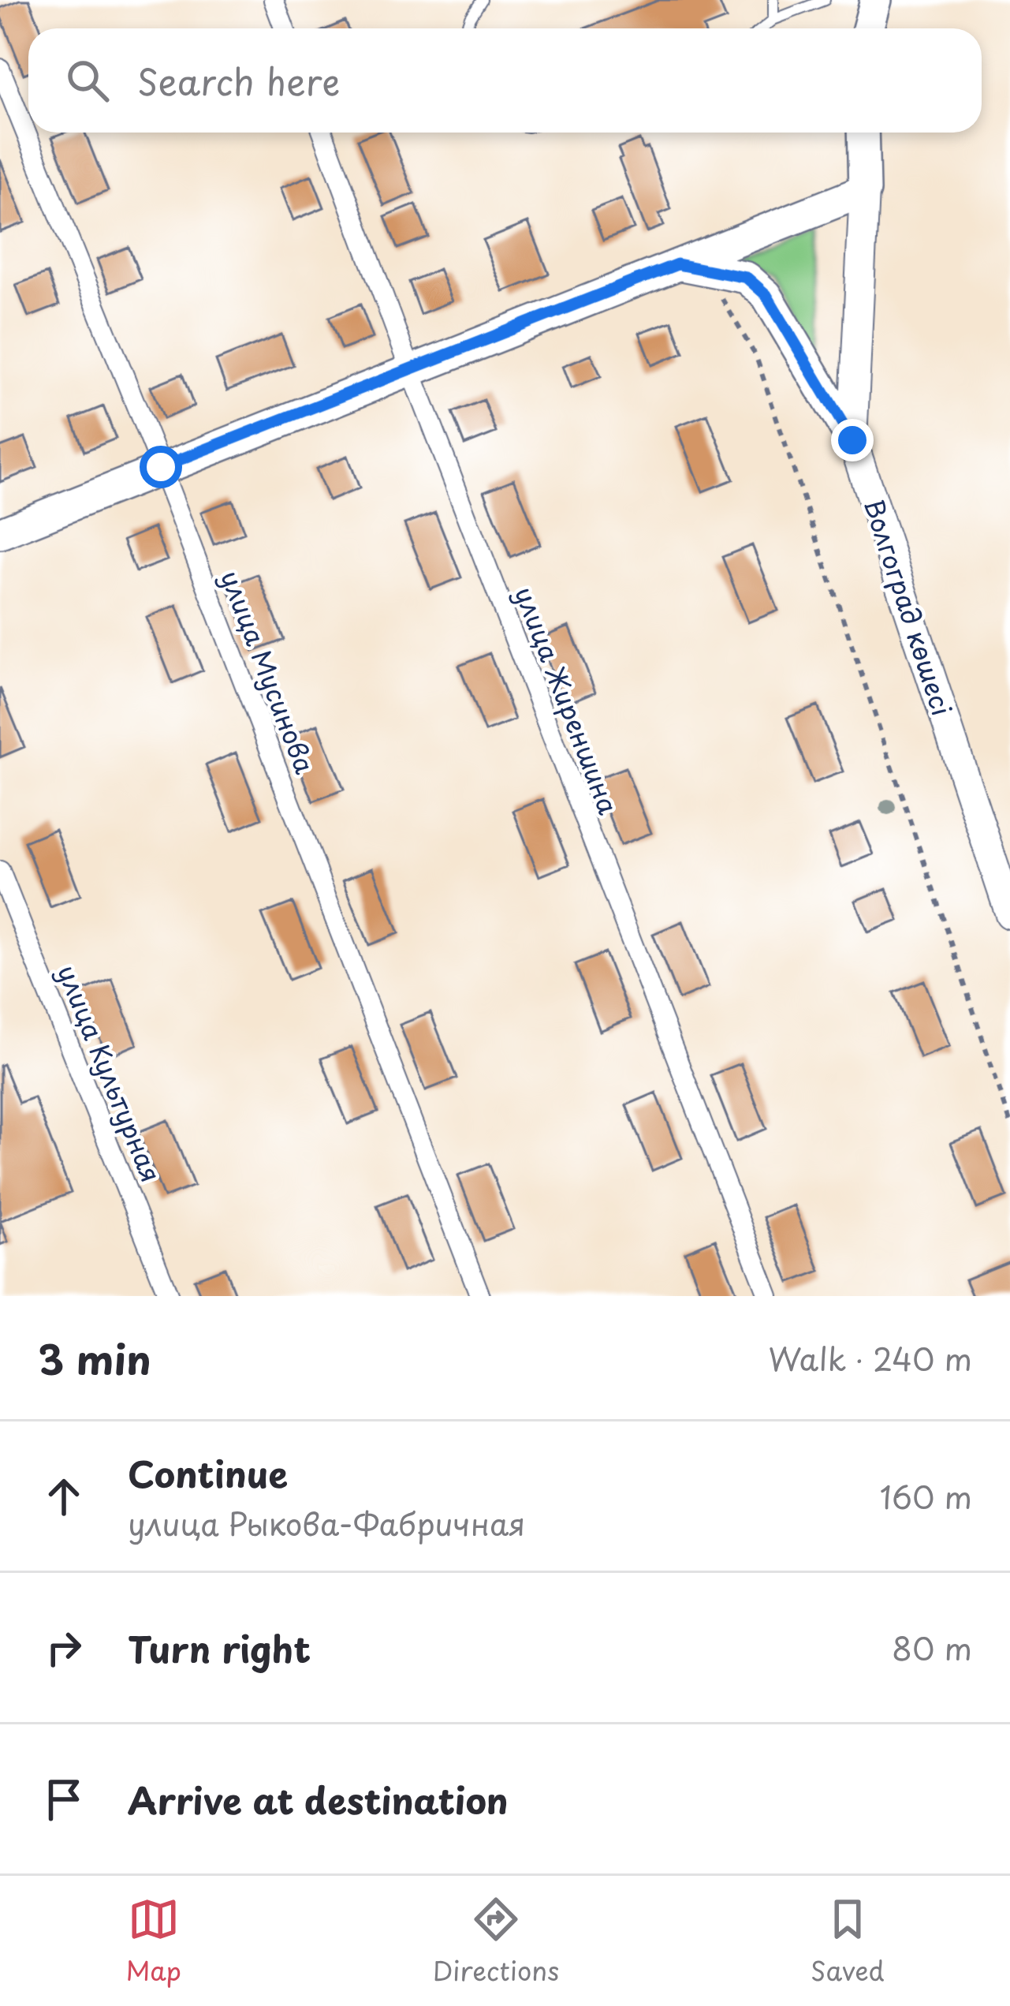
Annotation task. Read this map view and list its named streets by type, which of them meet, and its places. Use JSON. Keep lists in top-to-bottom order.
{
  "streets": {
    "main road": ["Волгоград көшесі"],
    "street": ["улица Мусинова", "улица Жиреншина", "улица Культурная"]
  },
  "page": {
    "search": "Search here",
    "heading": ["3 min", "Walk · 240 m"],
    "list": [
      ["Continue", "улица Рыкова-Фабричная", "160 m"],
      ["Turn right", "80 m"],
      "Arrive at destination"
    ],
    "nav": ["Map", "Directions", "Saved"]
  }
}
